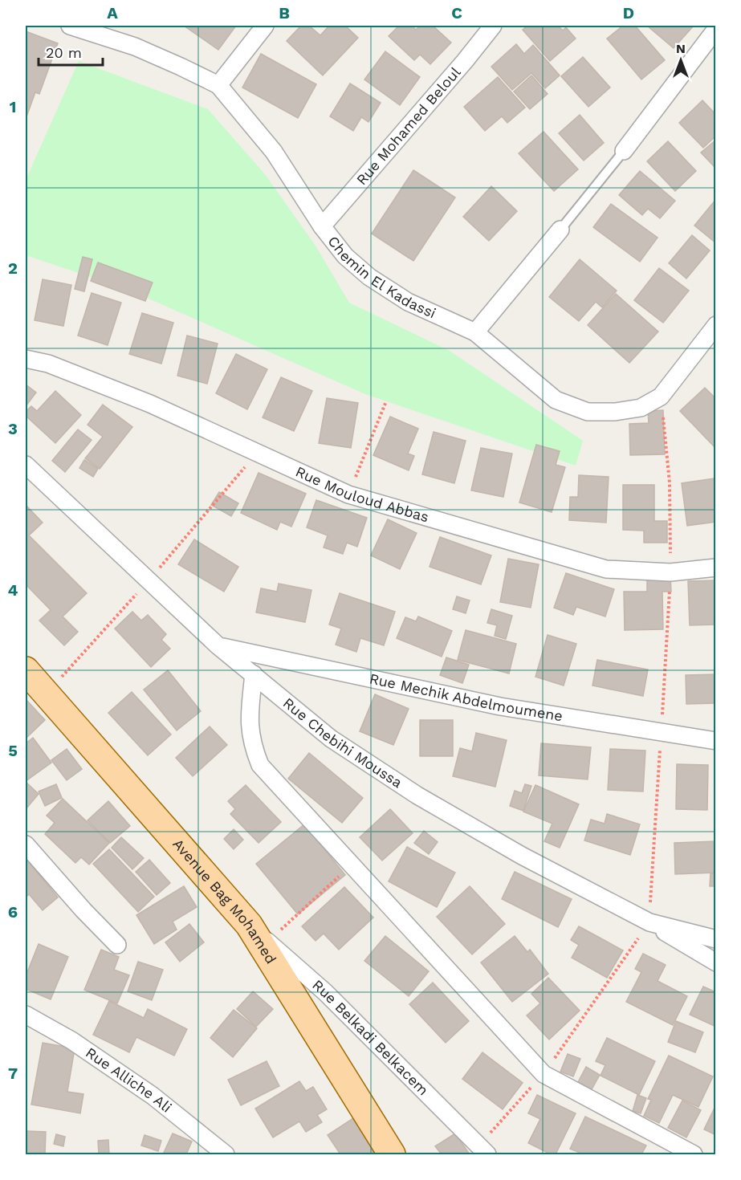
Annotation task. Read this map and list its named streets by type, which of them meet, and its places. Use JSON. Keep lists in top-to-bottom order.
{
  "streets": {
    "main road": ["Avenue Bag Mohamed"],
    "street": [
      "Rue Mohamed Beloul",
      "Chemin El Kadassi",
      "Rue Mouloud Abbas",
      "Rue Mechik Abdelmoumene",
      "Rue Chebihi Moussa",
      "Rue Belkadi Belkacem",
      "Rue Alliche Ali"
    ]
  },
  "crossings": [
    ["Rue Mohamed Beloul", "Chemin El Kadassi"],
    ["Rue Mechik Abdelmoumene", "Rue Chebihi Moussa"],
    ["Avenue Bag Mohamed", "Rue Belkadi Belkacem"]
  ],
  "scale_bar": "20 m",
  "north": "top",
  "grid": {
    "columns": [
      "A",
      "B",
      "C",
      "D"
    ],
    "rows": [
      "1",
      "2",
      "3",
      "4",
      "5",
      "6",
      "7"
    ]
  }
}
